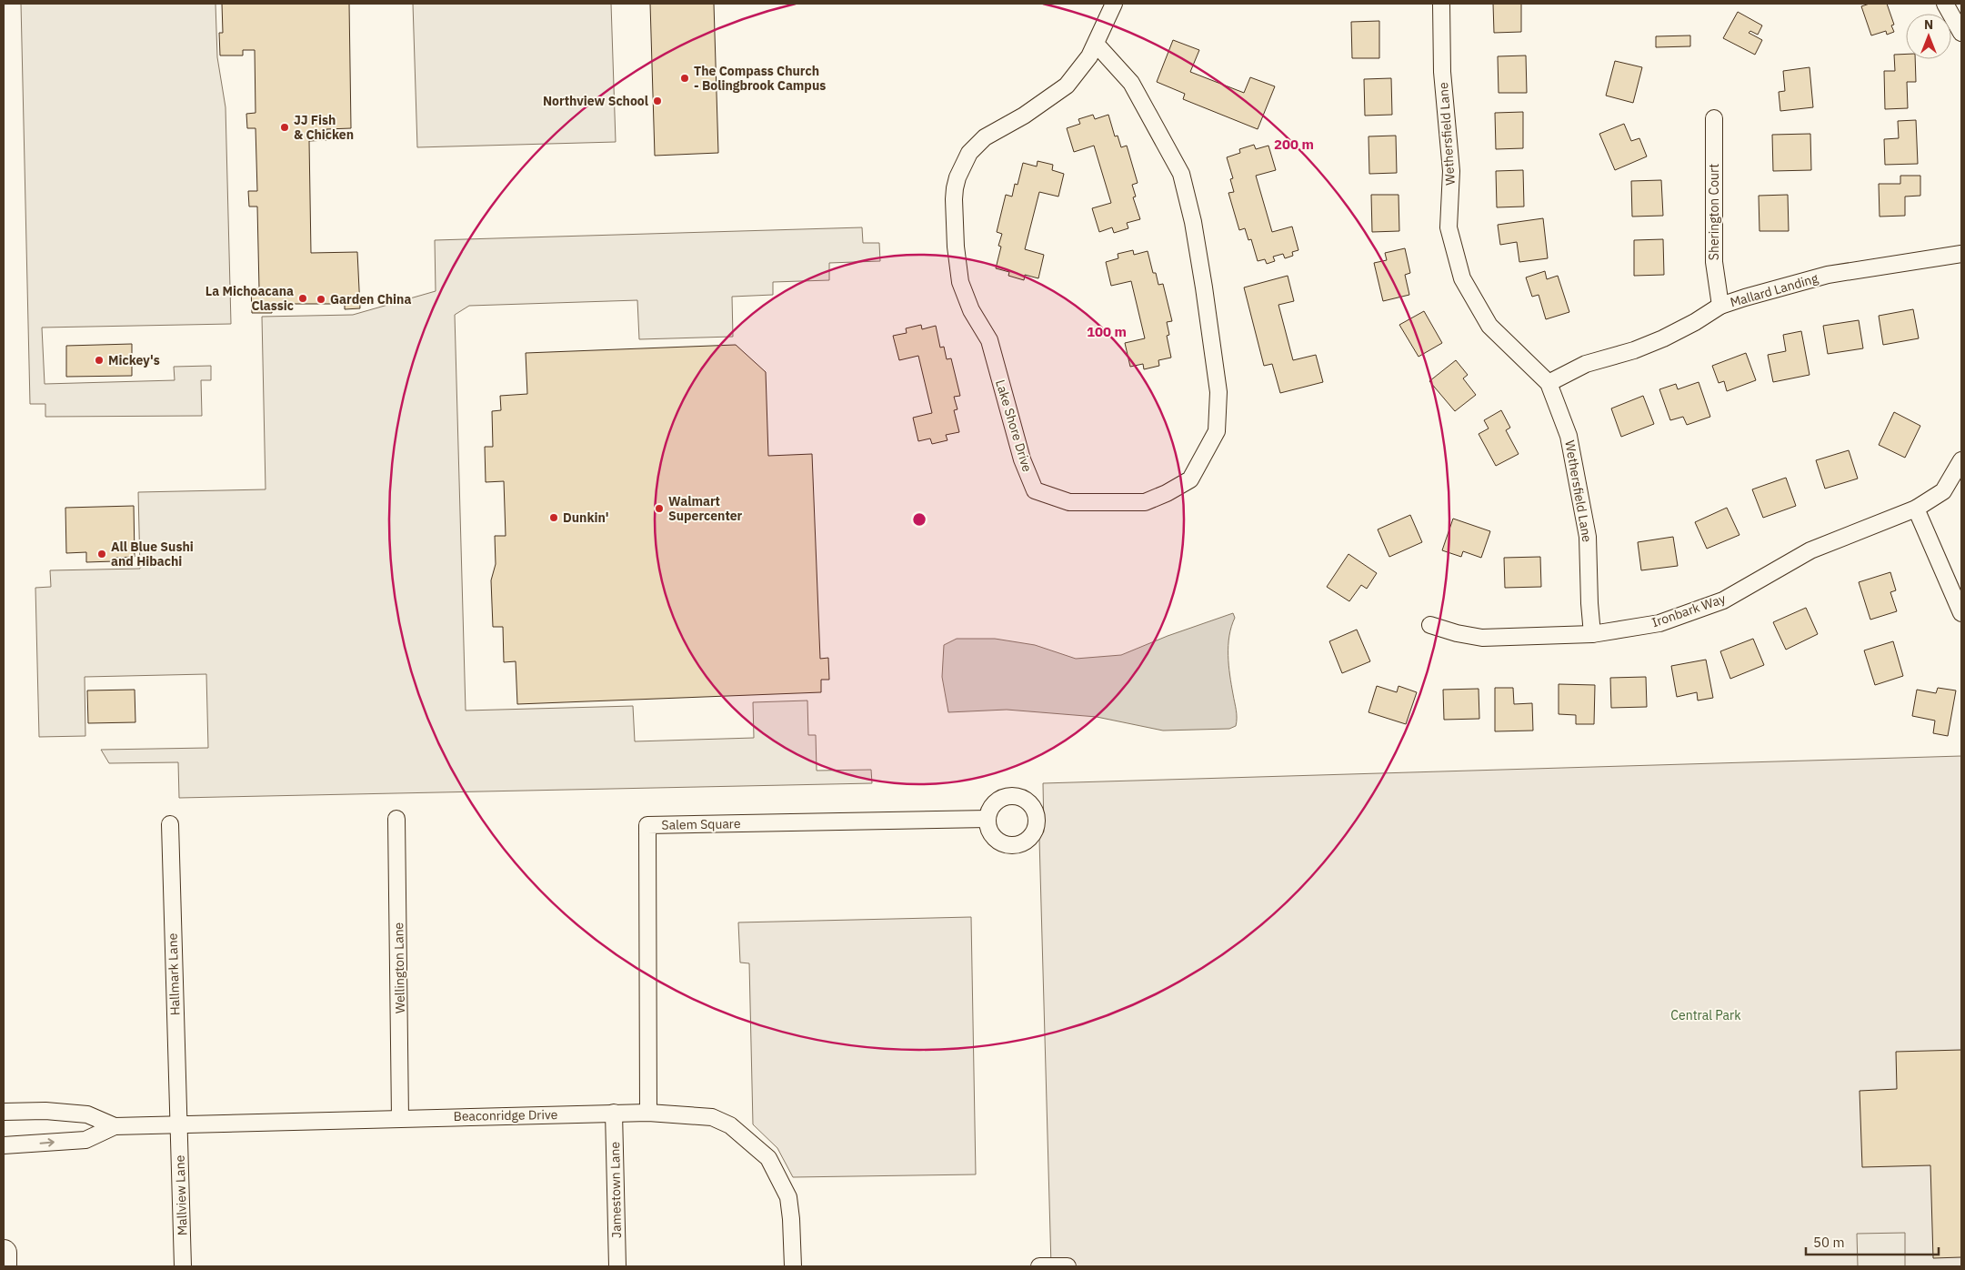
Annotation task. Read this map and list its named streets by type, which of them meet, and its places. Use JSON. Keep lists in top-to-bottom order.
{
  "streets": {
    "street": [
      "Wethersfield Lane",
      "Sherington Court",
      "Mallard Landing",
      "Lake Shore Drive",
      "Ironbark Way",
      "Salem Square",
      "Wellington Lane",
      "Hallmark Lane",
      "Beaconridge Drive",
      "Jamestown Lane",
      "Mallview Lane"
    ]
  },
  "crossings": [
    ["Wethersfield Lane", "Mallard Landing"],
    ["Wethersfield Lane", "Ironbark Way"],
    ["Sherington Court", "Mallard Landing"],
    ["Salem Square", "Beaconridge Drive"],
    ["Wellington Lane", "Beaconridge Drive"],
    ["Hallmark Lane", "Beaconridge Drive"],
    ["Hallmark Lane", "Mallview Lane"],
    ["Beaconridge Drive", "Jamestown Lane"],
    ["Beaconridge Drive", "Mallview Lane"]
  ],
  "parks": ["Central Park"],
  "places": [
    "The Compass Church - Bolingbrook Campus",
    "Northview School",
    "JJ Fish & Chicken",
    "La Michoacana Classic",
    "Garden China",
    "Mickey's",
    "Walmart Supercenter",
    "Dunkin'",
    "All Blue Sushi and Hibachi"
  ],
  "scale_bar": "50 m",
  "north": "top",
  "rings": ["200 m", "100 m"]
}
